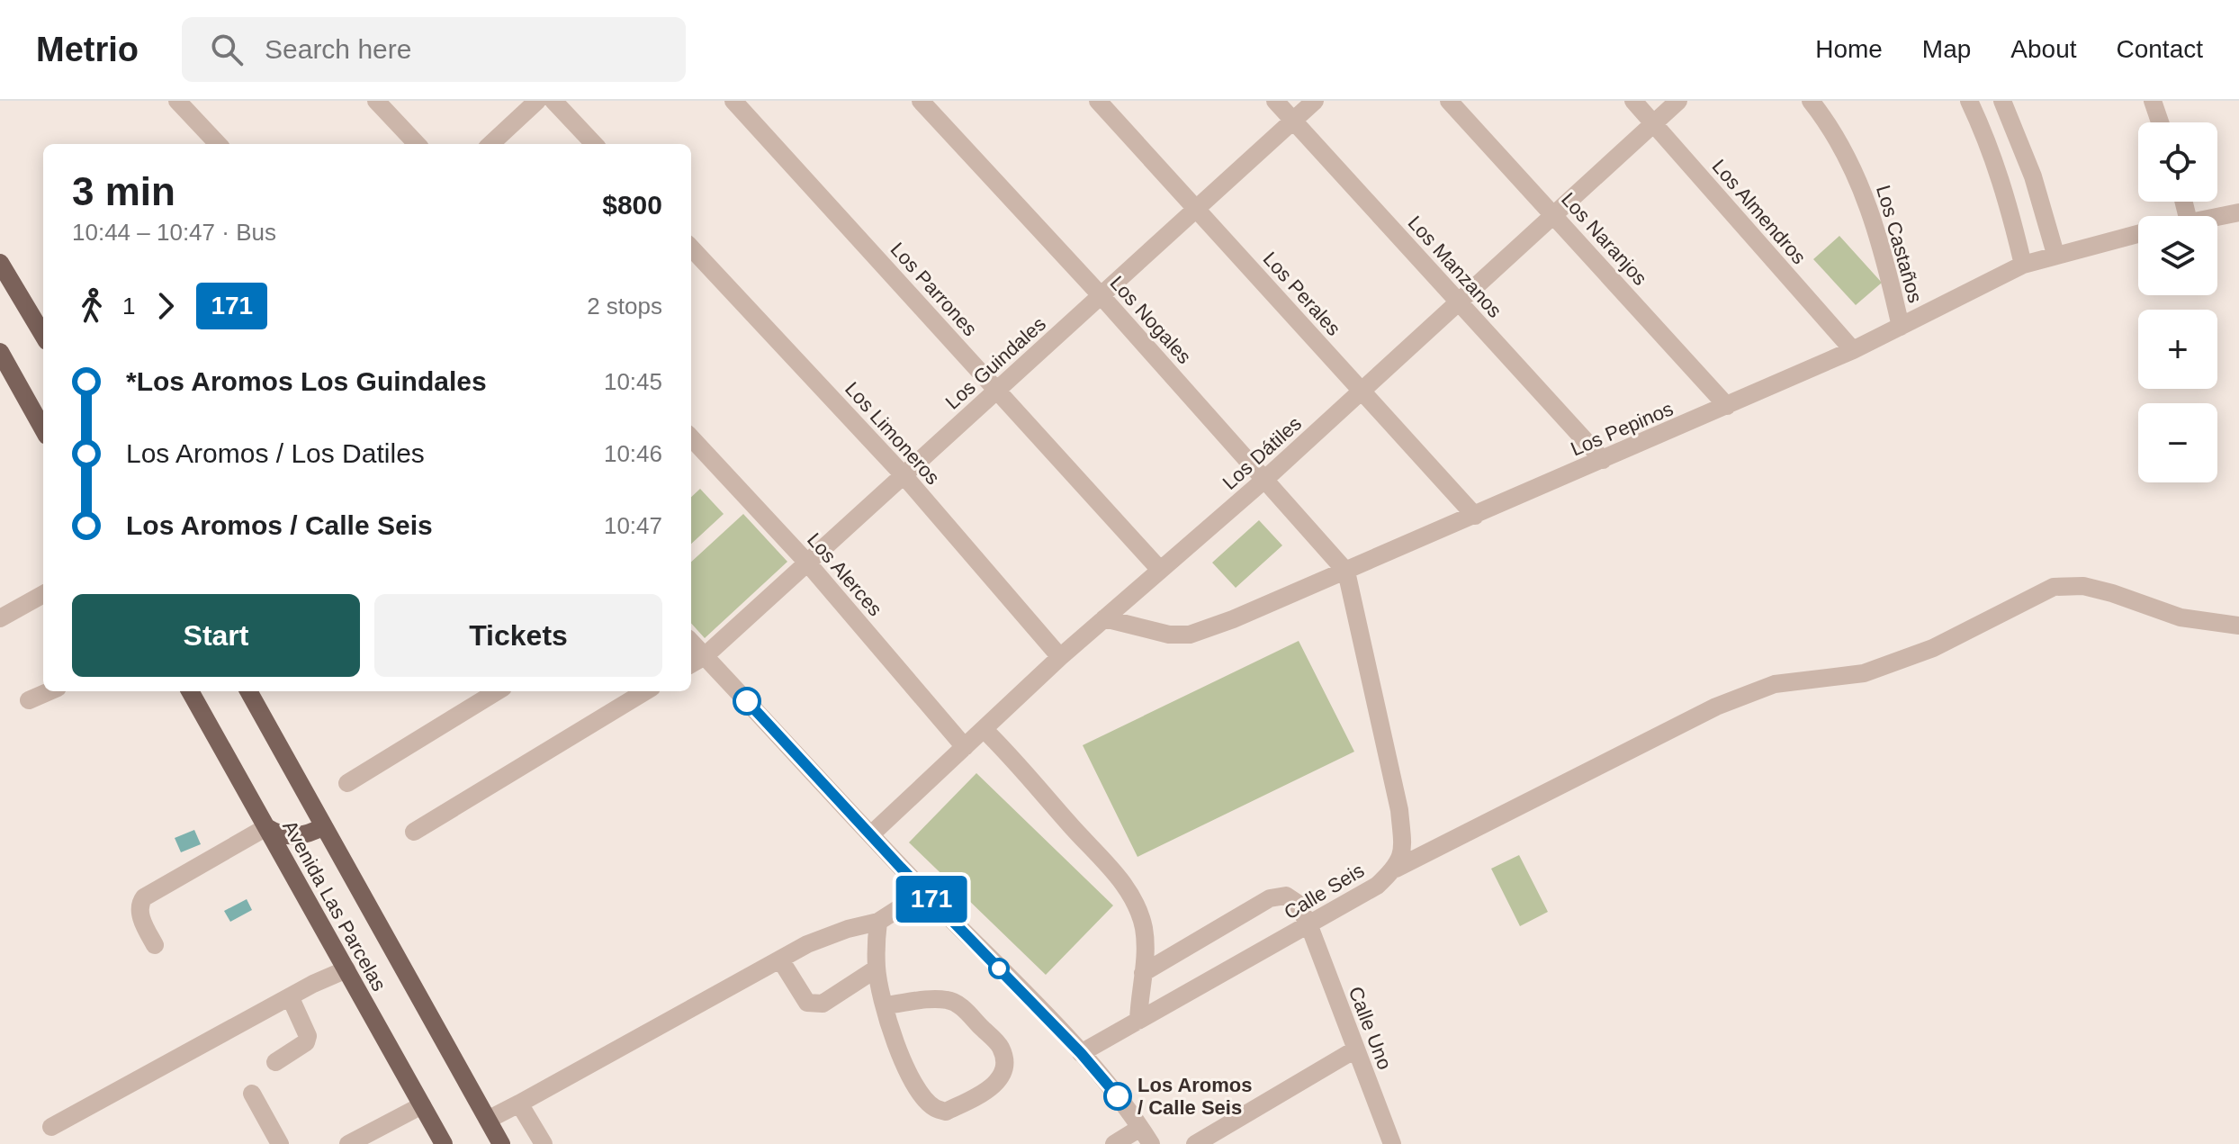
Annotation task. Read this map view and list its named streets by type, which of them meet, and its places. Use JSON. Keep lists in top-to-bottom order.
{
  "streets": {
    "main road": ["Avenida Las Parcelas"],
    "street": [
      "Los Almendros",
      "Los Naranjos",
      "Los Castaños",
      "Los Manzanos",
      "Los Parrones",
      "Los Perales",
      "Los Nogales",
      "Los Guindales",
      "Los Pepinos",
      "Los Limoneros",
      "Los Dátiles",
      "Los Alerces",
      "Calle Seis",
      "Calle Uno"
    ]
  },
  "crossings": [
    ["Los Almendros", "Los Pepinos"],
    ["Los Almendros", "Los Dátiles"],
    ["Los Naranjos", "Los Pepinos"],
    ["Los Naranjos", "Los Dátiles"],
    ["Los Castaños", "Los Pepinos"],
    ["Los Manzanos", "Los Guindales"],
    ["Los Manzanos", "Los Pepinos"],
    ["Los Manzanos", "Los Dátiles"],
    ["Los Parrones", "Los Guindales"],
    ["Los Parrones", "Los Dátiles"],
    ["Los Perales", "Los Guindales"],
    ["Los Perales", "Los Pepinos"],
    ["Los Perales", "Los Dátiles"],
    ["Los Nogales", "Los Guindales"],
    ["Los Nogales", "Los Pepinos"],
    ["Los Nogales", "Los Dátiles"],
    ["Los Guindales", "Los Limoneros"],
    ["Los Guindales", "Los Alerces"],
    ["Los Pepinos", "Los Dátiles"],
    ["Los Limoneros", "Los Dátiles"],
    ["Los Dátiles", "Los Alerces"],
    ["Calle Seis", "Calle Uno"]
  ],
  "places": ["Los Aromos / Calle Seis"],
  "lines": ["bus line 171"],
  "page": {
    "header": "Metrio",
    "search": "Search here",
    "nav": [
      "Home",
      "Map",
      "About",
      "Contact"
    ],
    "on_map": "171",
    "map_buttons": ["+", "−"],
    "heading": ["3 min", "10:44 – 10:47 · Bus", "$800"],
    "legs": ["1", "171", "2 stops"],
    "list": [
      {
        "name": "*Los Aromos Los Guindales",
        "value": "10:45"
      },
      {
        "name": "Los Aromos / Los Datiles",
        "value": "10:46"
      },
      {
        "name": "Los Aromos / Calle Seis",
        "value": "10:47"
      }
    ],
    "buttons": ["Start", "Tickets"]
  }
}
